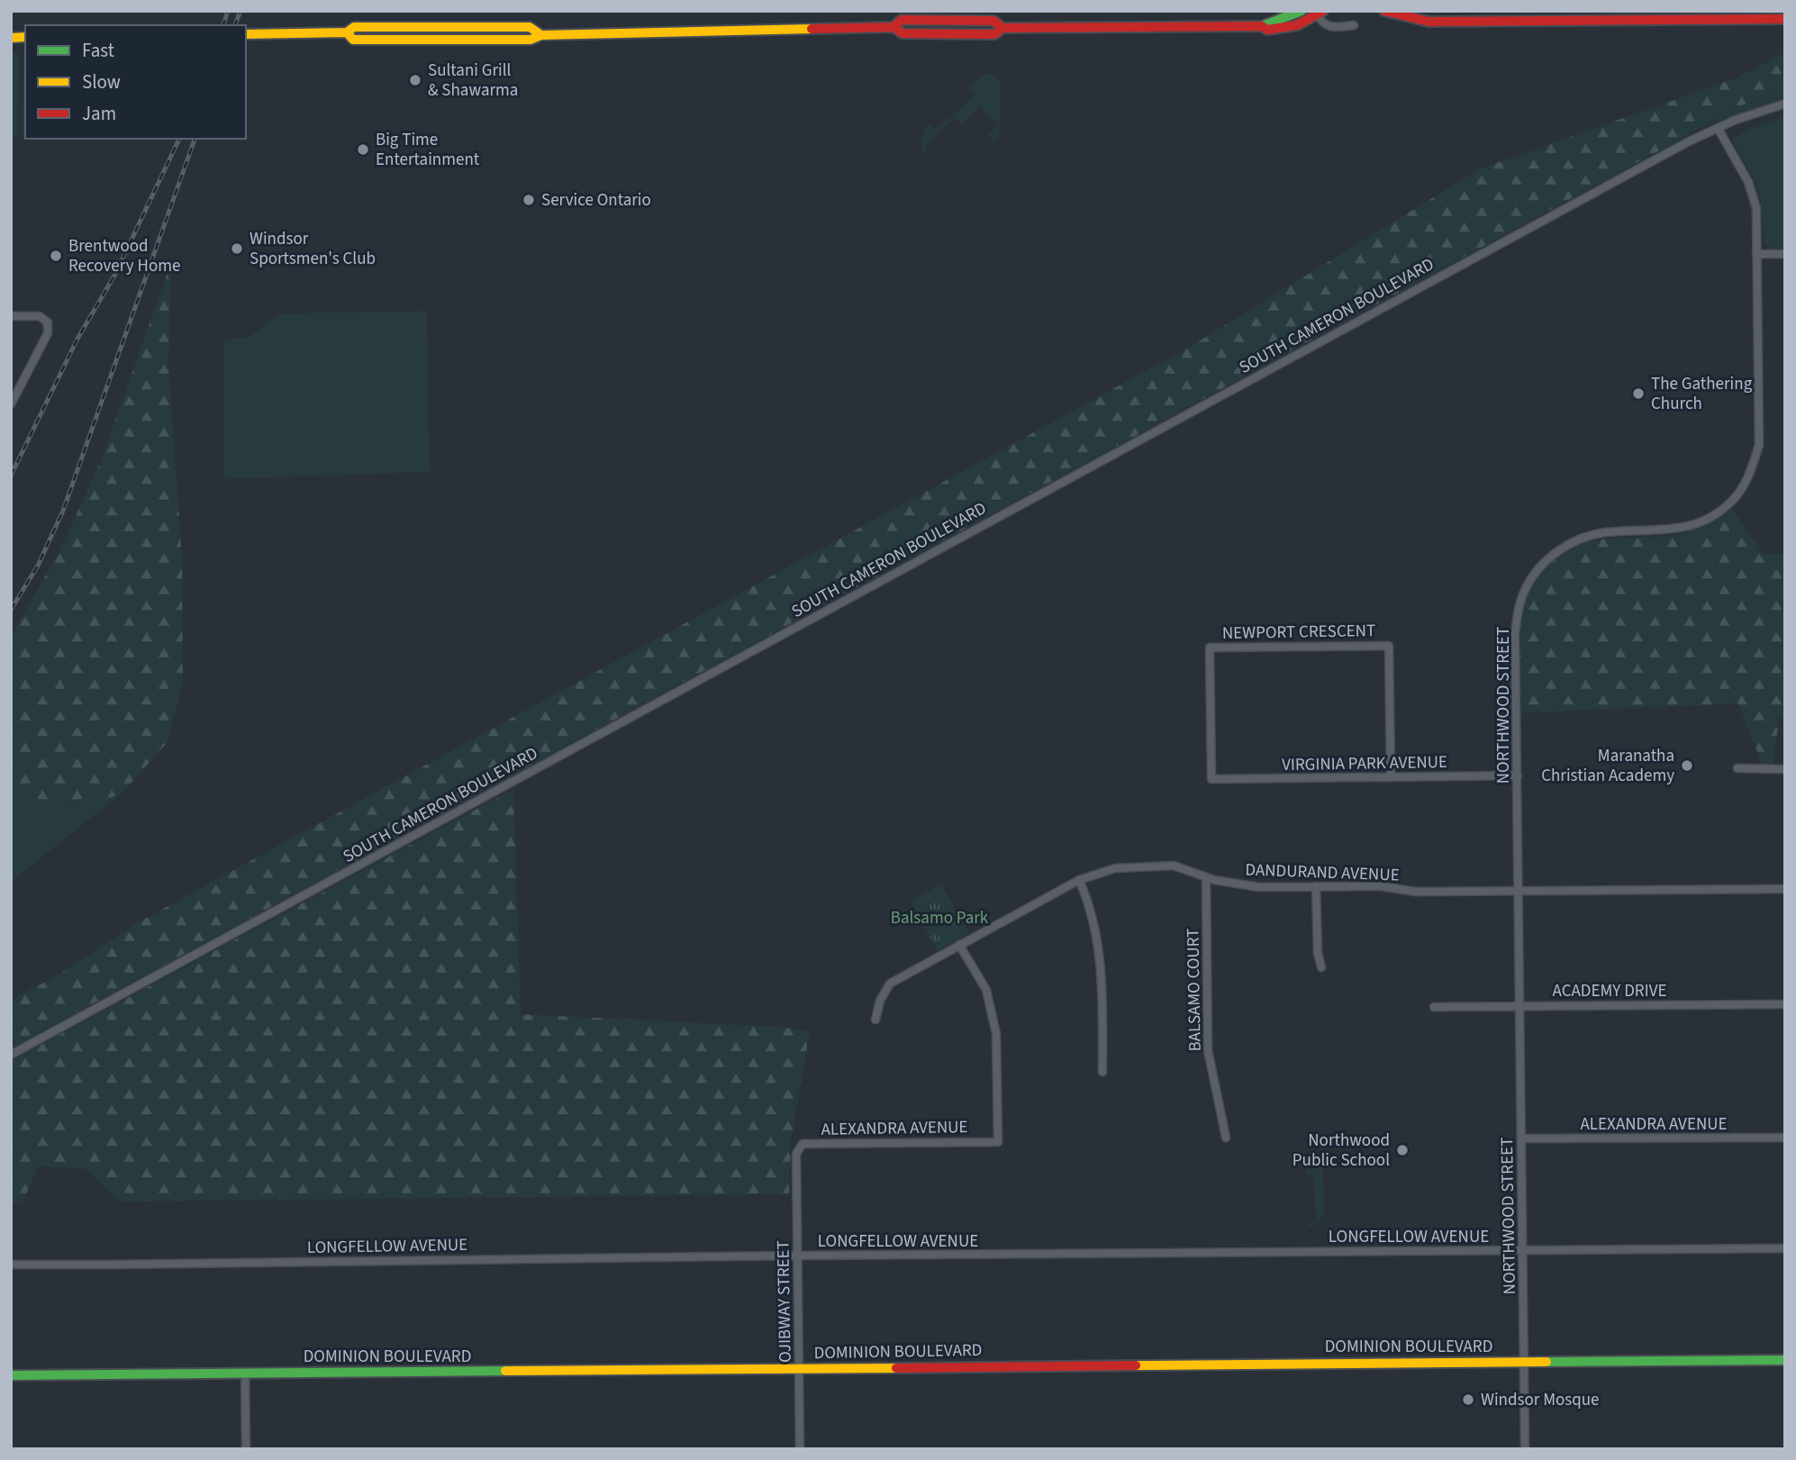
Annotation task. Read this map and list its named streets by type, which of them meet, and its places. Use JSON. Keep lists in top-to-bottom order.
{
  "streets": {
    "street": [
      "SOUTH CAMERON BOULEVARD",
      "NEWPORT CRESCENT",
      "NORTHWOOD STREET",
      "VIRGINIA PARK AVENUE",
      "DANDURAND AVENUE",
      "BALSAMO COURT",
      "ACADEMY DRIVE",
      "ALEXANDRA AVENUE",
      "LONGFELLOW AVENUE",
      "OJIBWAY STREET",
      "DOMINION BOULEVARD"
    ]
  },
  "crossings": [
    ["SOUTH CAMERON BOULEVARD", "NORTHWOOD STREET"],
    ["NEWPORT CRESCENT", "VIRGINIA PARK AVENUE"],
    ["NORTHWOOD STREET", "VIRGINIA PARK AVENUE"],
    ["NORTHWOOD STREET", "DANDURAND AVENUE"],
    ["NORTHWOOD STREET", "ACADEMY DRIVE"],
    ["NORTHWOOD STREET", "ALEXANDRA AVENUE"],
    ["NORTHWOOD STREET", "LONGFELLOW AVENUE"],
    ["NORTHWOOD STREET", "DOMINION BOULEVARD"],
    ["DANDURAND AVENUE", "BALSAMO COURT"],
    ["DANDURAND AVENUE", "ALEXANDRA AVENUE"],
    ["ALEXANDRA AVENUE", "OJIBWAY STREET"],
    ["LONGFELLOW AVENUE", "OJIBWAY STREET"],
    ["OJIBWAY STREET", "DOMINION BOULEVARD"]
  ],
  "parks": ["Balsamo Park"],
  "places": [
    "Sultani Grill & Shawarma",
    "Big Time Entertainment",
    "Service Ontario",
    "Windsor Sportsmen's Club",
    "Brentwood Recovery Home",
    "The Gathering Church",
    "Maranatha Christian Academy",
    "Northwood Public School",
    "Windsor Mosque"
  ],
  "legend": ["Fast", "Slow", "Jam"]
}
